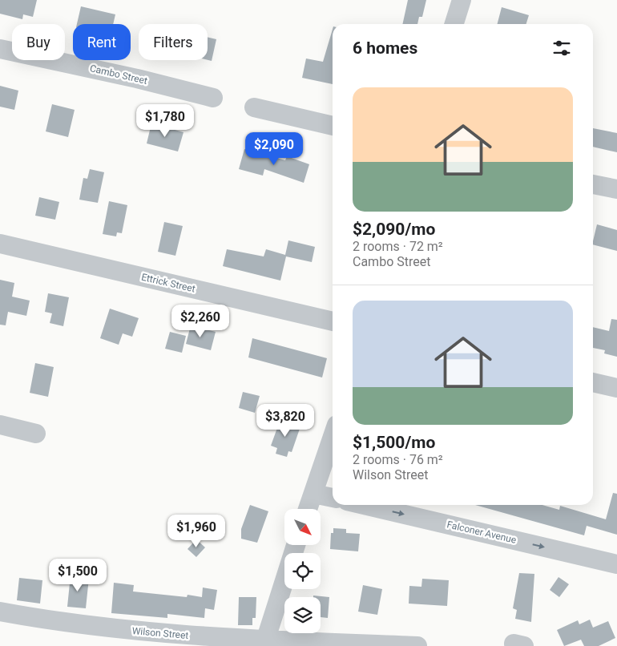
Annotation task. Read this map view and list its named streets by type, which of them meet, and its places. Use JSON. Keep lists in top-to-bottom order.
{
  "streets": {
    "street": [
      "Cambo Street",
      "Ettrick Street",
      "Falconer Avenue",
      "Wilson Street"
    ]
  },
  "one_way": ["Falconer Avenue"],
  "north": "bottom right",
  "page": {
    "chip": ["Buy", "Rent", "Filters"],
    "heading": "6 homes",
    "list": [
      {
        "name": "$2,090/mo",
        "note": "2 rooms · 72 m² · Cambo Street"
      },
      {
        "name": "$1,500/mo",
        "note": "2 rooms · 76 m² · Wilson Street"
      }
    ],
    "price": [
      "$1,780",
      "$2,090",
      "$2,260",
      "$3,820",
      "$1,960",
      "$1,500"
    ]
  }
}
